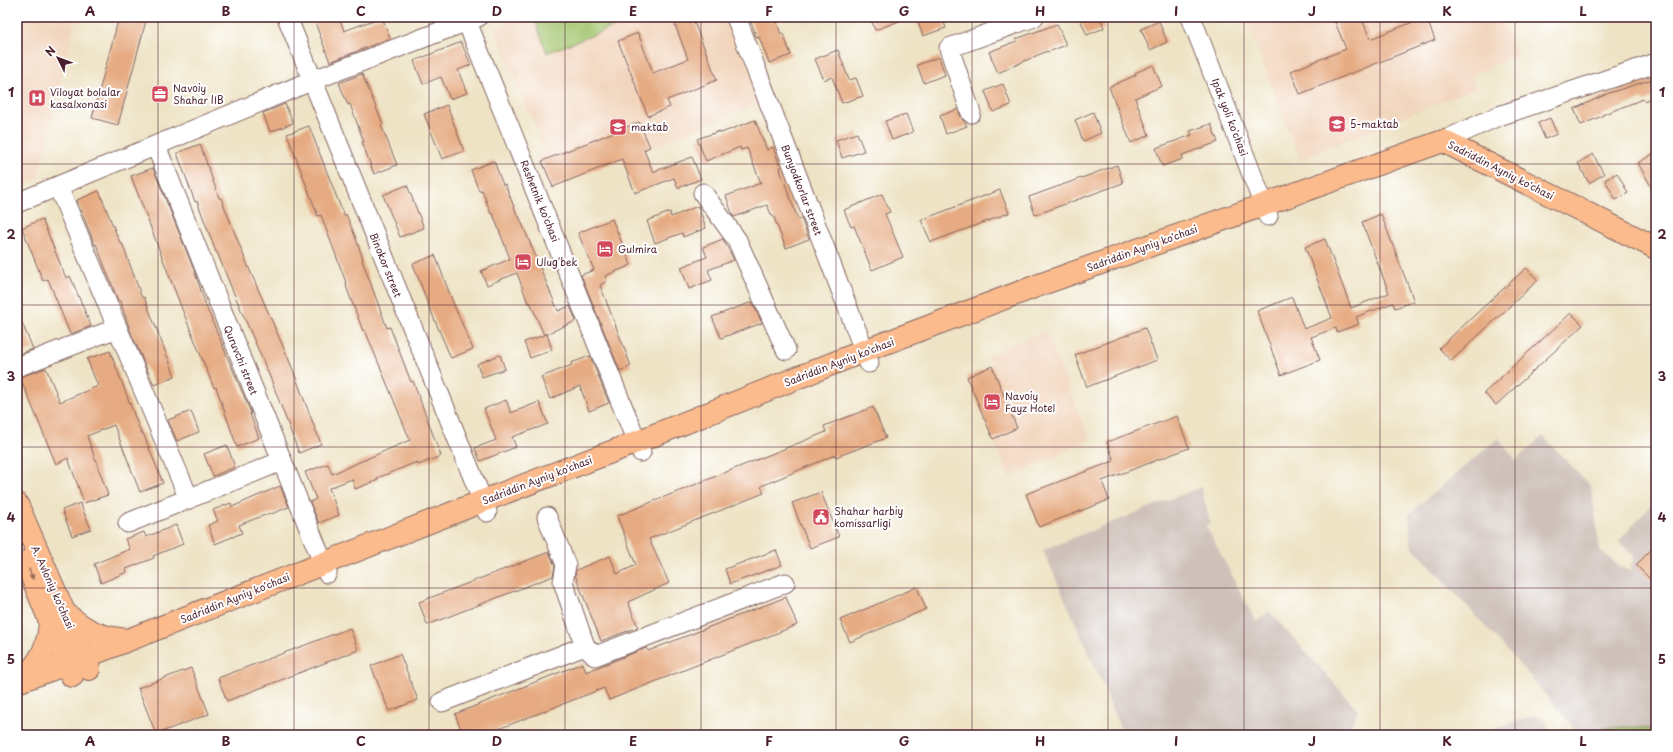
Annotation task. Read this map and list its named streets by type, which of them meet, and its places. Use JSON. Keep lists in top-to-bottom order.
{
  "streets": {
    "main road": ["Sadriddin Ayniy ko'chasi", "A. Avloniy ko'chasi"],
    "street": [
      "Ipak yoli ko'chasi",
      "Bunyodkorlar street",
      "Reshetnik ko'chasi",
      "Binokor street",
      "Quruvchi street"
    ]
  },
  "crossings": [
    ["Ipak yoli ko'chasi", "Sadriddin Ayniy ko'chasi"],
    ["Sadriddin Ayniy ko'chasi", "Bunyodkorlar street"],
    ["Sadriddin Ayniy ko'chasi", "Reshetnik ko'chasi"],
    ["Sadriddin Ayniy ko'chasi", "Binokor street"],
    ["Sadriddin Ayniy ko'chasi", "Quruvchi street"],
    ["Sadriddin Ayniy ko'chasi", "A. Avloniy ko'chasi"]
  ],
  "places": {
    "office": ["Navoiy Shahar IIB"],
    "hospital": ["Viloyat bolalar kasalxonasi"],
    "school or university": ["5-maktab", "maktab"],
    "hotel": ["Gulmira", "Ulug'bek", "Navoiy Fayz Hotel"],
    "public building": ["Shahar harbiy komissarligi"]
  },
  "north": "top left",
  "grid": {
    "columns": [
      "A",
      "B",
      "C",
      "D",
      "E",
      "F",
      "G",
      "H",
      "I",
      "J",
      "K",
      "L"
    ],
    "rows": [
      "1",
      "2",
      "3",
      "4",
      "5"
    ]
  }
}
